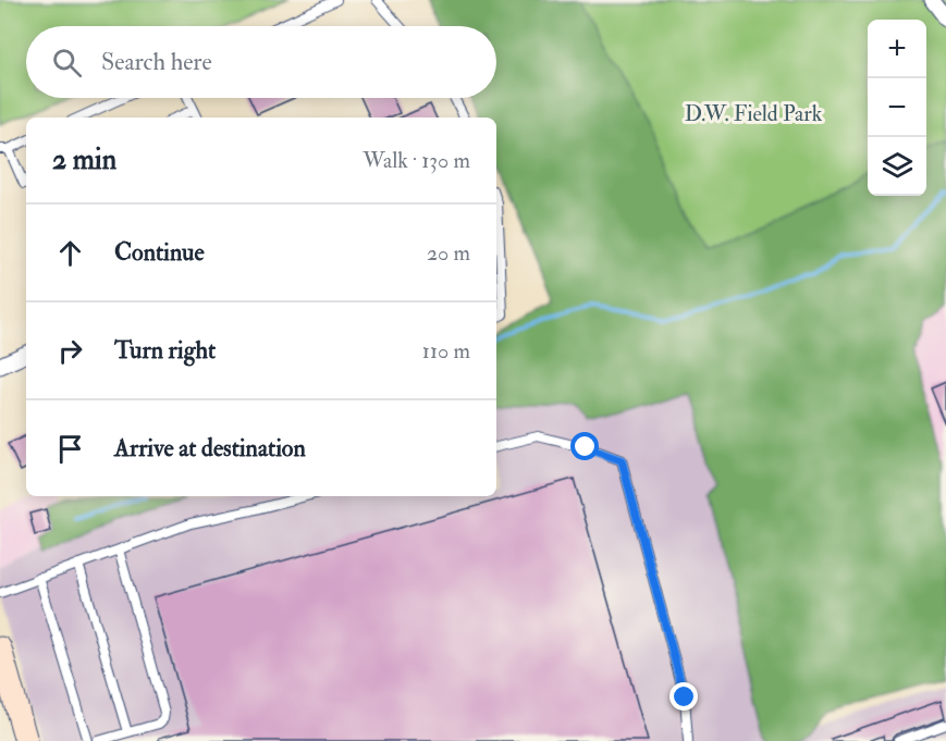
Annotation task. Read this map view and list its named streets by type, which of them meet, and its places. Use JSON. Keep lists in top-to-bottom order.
{
  "parks": ["D.W. Field Park"],
  "page": {
    "map_buttons": ["+", "−"],
    "search": "Search here",
    "heading": ["2 min", "Walk · 130 m"],
    "list": [
      ["Continue", "20 m"],
      ["Turn right", "110 m"],
      "Arrive at destination"
    ]
  }
}
